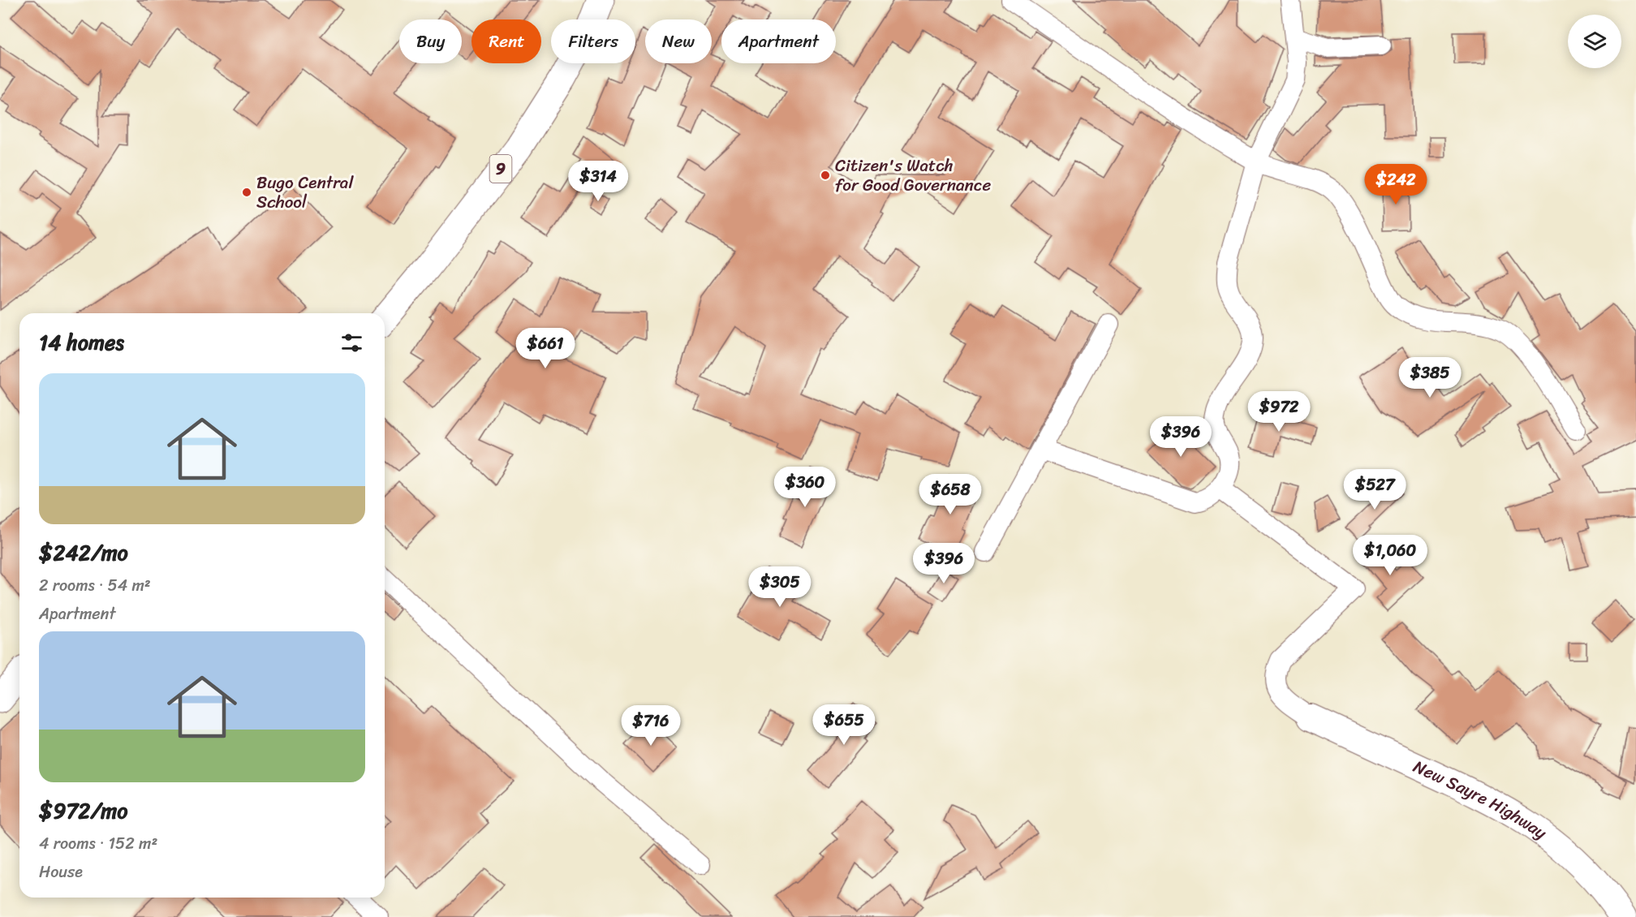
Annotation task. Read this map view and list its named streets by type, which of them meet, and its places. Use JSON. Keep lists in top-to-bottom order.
{
  "streets": {
    "highway": ["9"],
    "main road": ["New Sayre Highway"]
  },
  "places": ["Citizen's Watch for Good Governance", "Bugo Central School"],
  "page": {
    "chip": [
      "Buy",
      "Rent",
      "Filters",
      "New",
      "Apartment"
    ],
    "price": [
      "$314",
      "$242",
      "$661",
      "$385",
      "$972",
      "$396",
      "$360",
      "$527",
      "$658",
      "$1,060",
      "$396",
      "$305",
      "$655",
      "$716"
    ],
    "heading": "14 homes",
    "list": [
      {
        "name": "$242/mo",
        "note": "2 rooms · 54 m² · Apartment"
      },
      {
        "name": "$972/mo",
        "note": "4 rooms · 152 m² · House"
      }
    ]
  }
}
